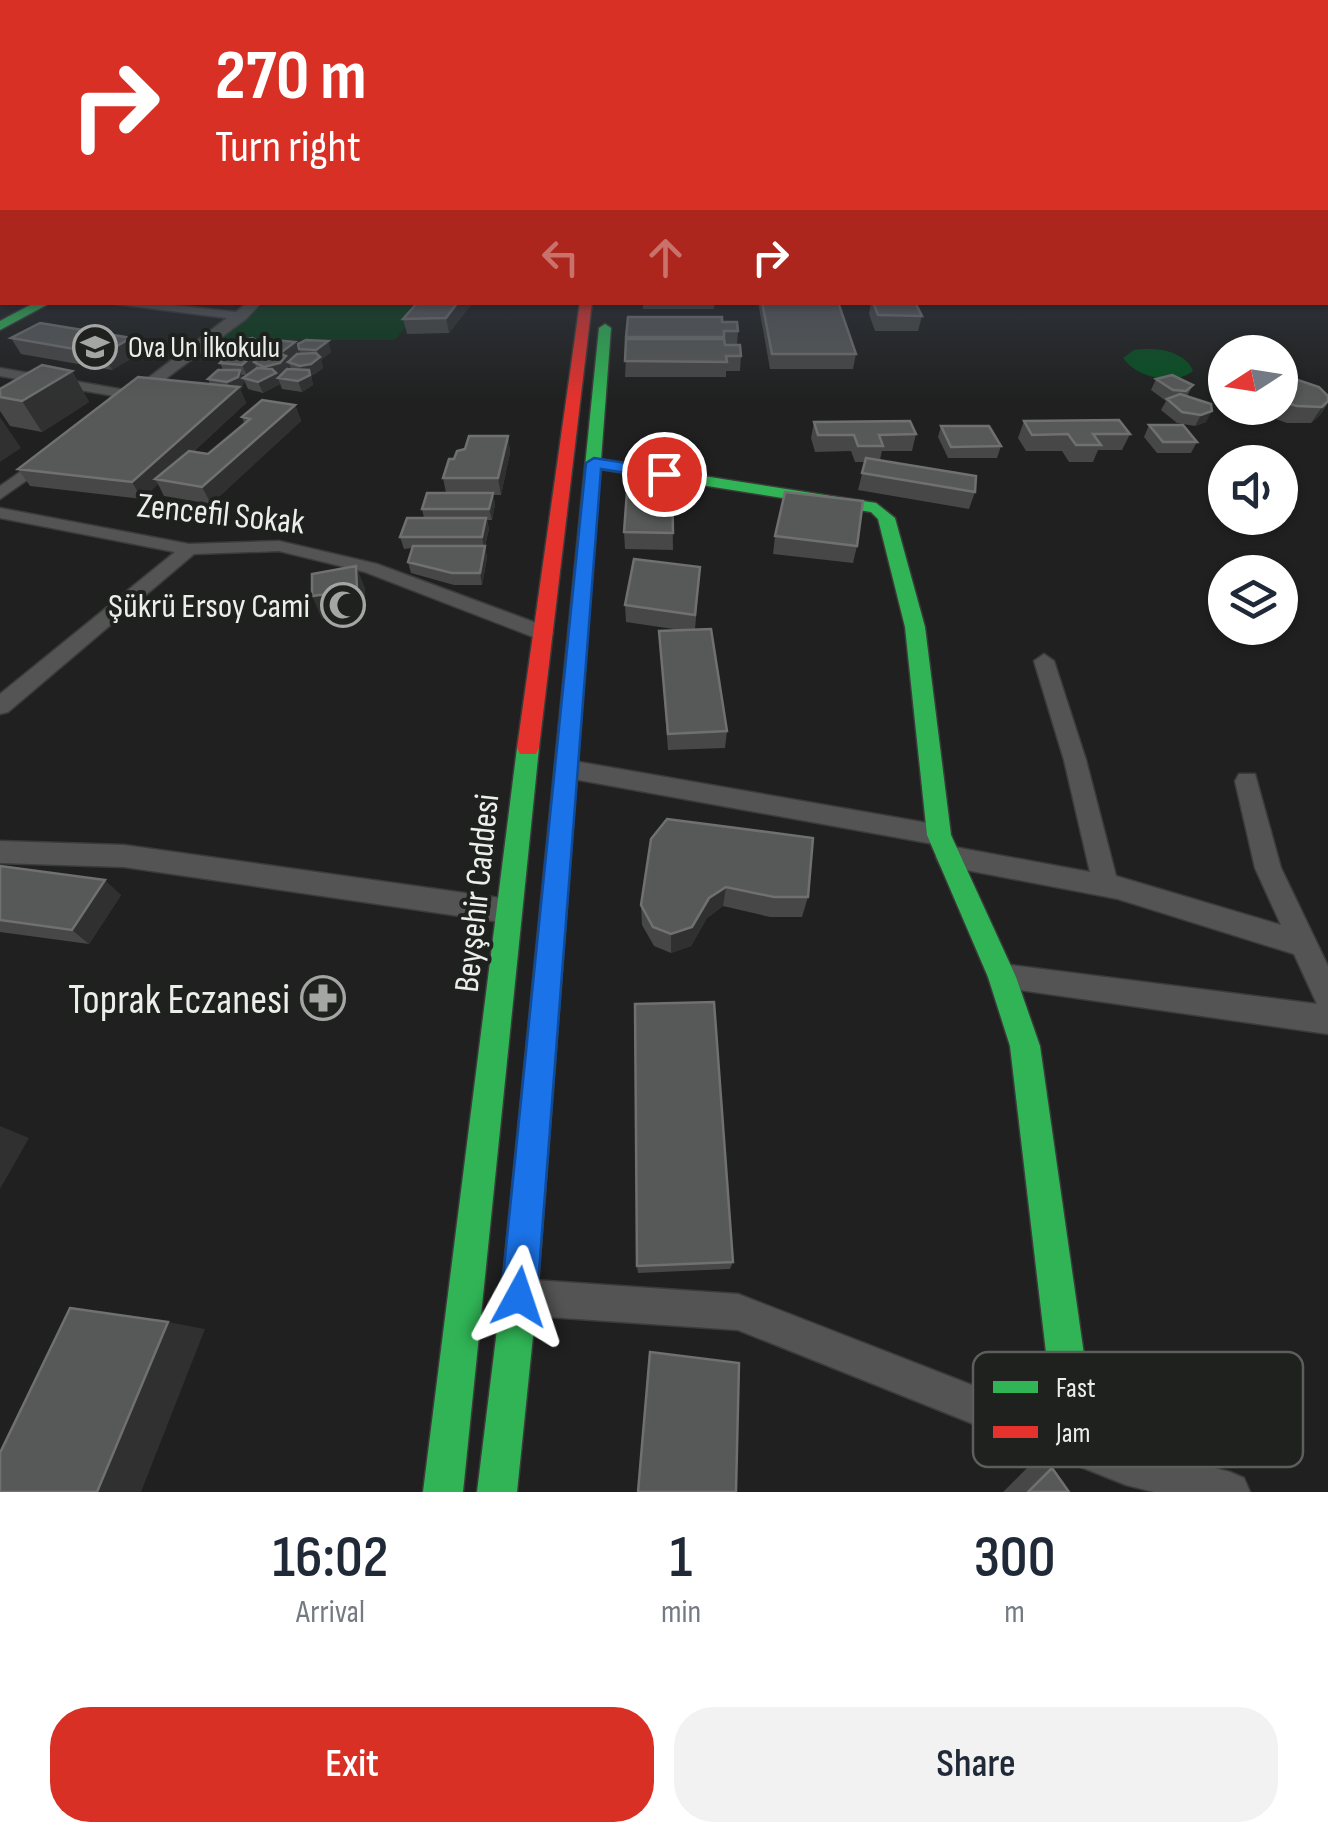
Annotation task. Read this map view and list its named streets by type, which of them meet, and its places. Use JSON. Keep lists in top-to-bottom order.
{
  "streets": {
    "main road": ["Beyşehir Caddesi"],
    "street": ["Zencefil Sokak"]
  },
  "crossings": [
    ["Zencefil Sokak", "Beyşehir Caddesi"]
  ],
  "places": {
    "school or university": ["Ova Un İlkokulu"],
    "mosque": ["Şükrü Ersoy Cami"],
    "pharmacy": ["Toprak Eczanesi"]
  },
  "legend": ["Fast", "Jam"],
  "north": "left",
  "page": {
    "turn": ["270 m", "Turn right"],
    "eta": [
      "16:02",
      "Arrival",
      "1",
      "min",
      "300",
      "m"
    ],
    "buttons": ["Exit", "Share"]
  }
}
